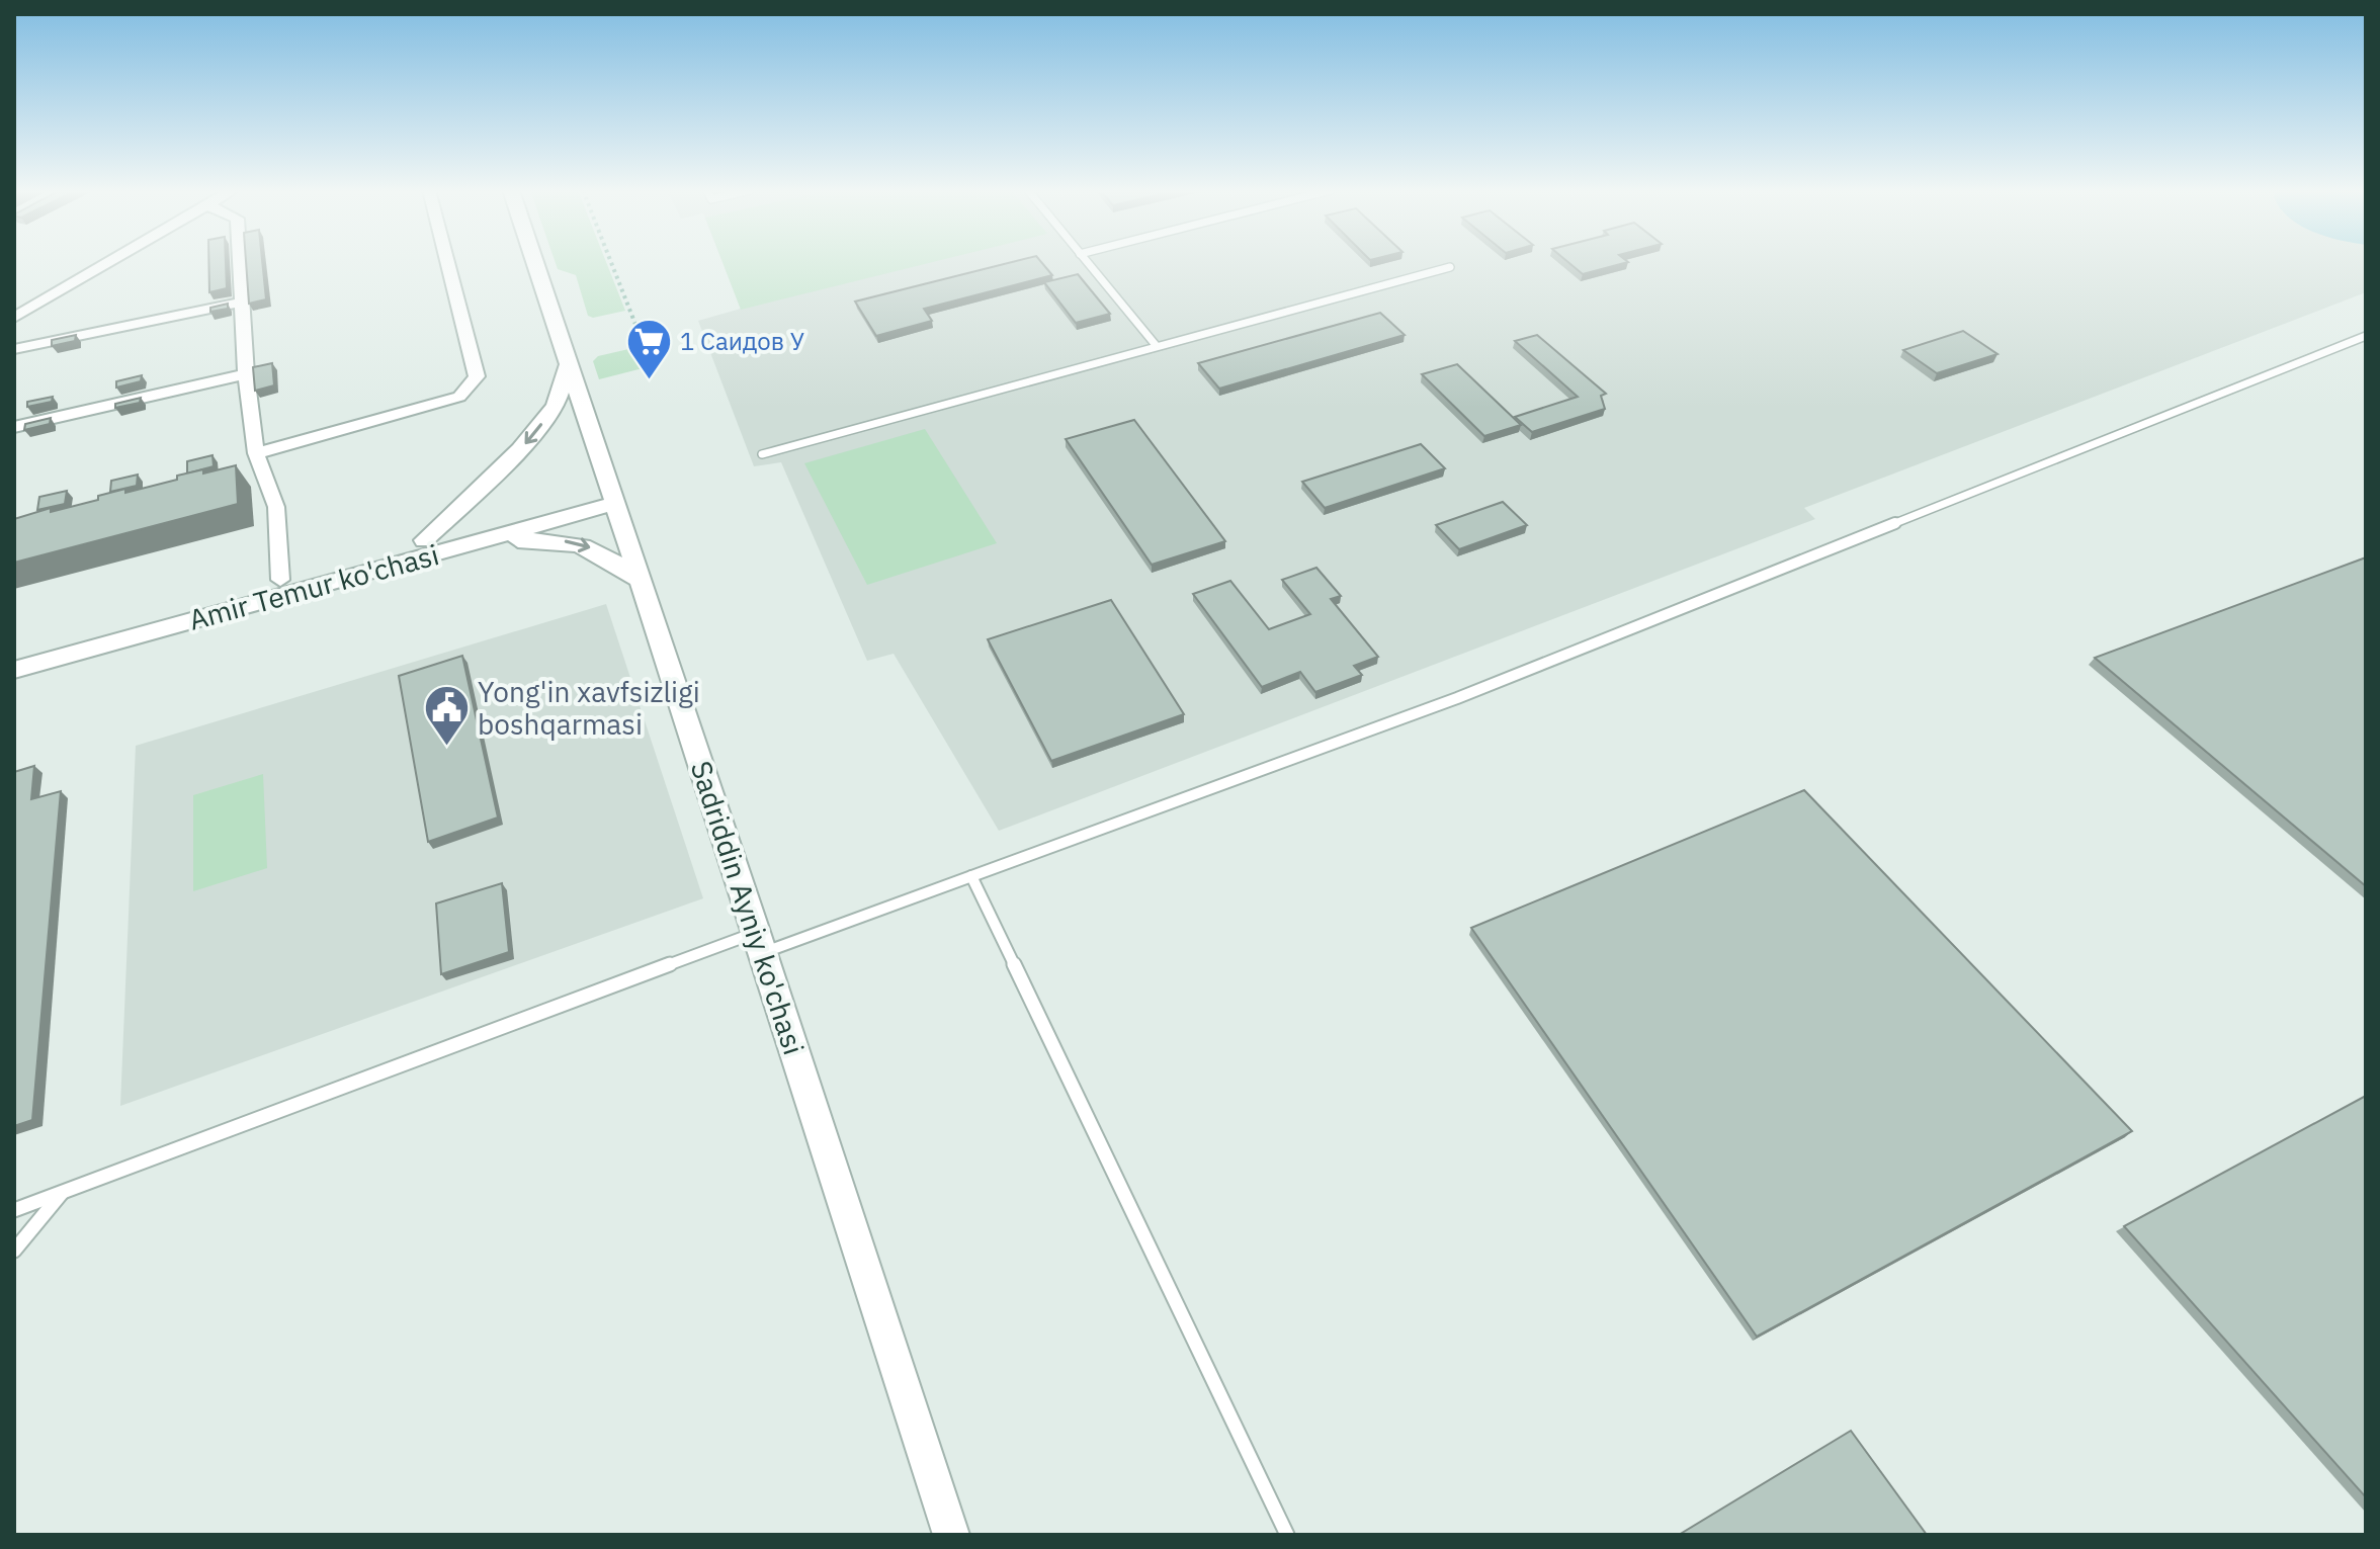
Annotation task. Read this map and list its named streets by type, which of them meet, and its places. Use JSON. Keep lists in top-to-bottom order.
{
  "streets": {
    "street": ["Amir Temur ko'chasi", "Sadriddin Ayniy ko'chasi"]
  },
  "crossings": [
    ["Amir Temur ko'chasi", "Sadriddin Ayniy ko'chasi"]
  ],
  "places": {
    "supermarket": ["1 Саидов У"],
    "public building": ["Yong'in xavfsizligi boshqarmasi"]
  }
}
